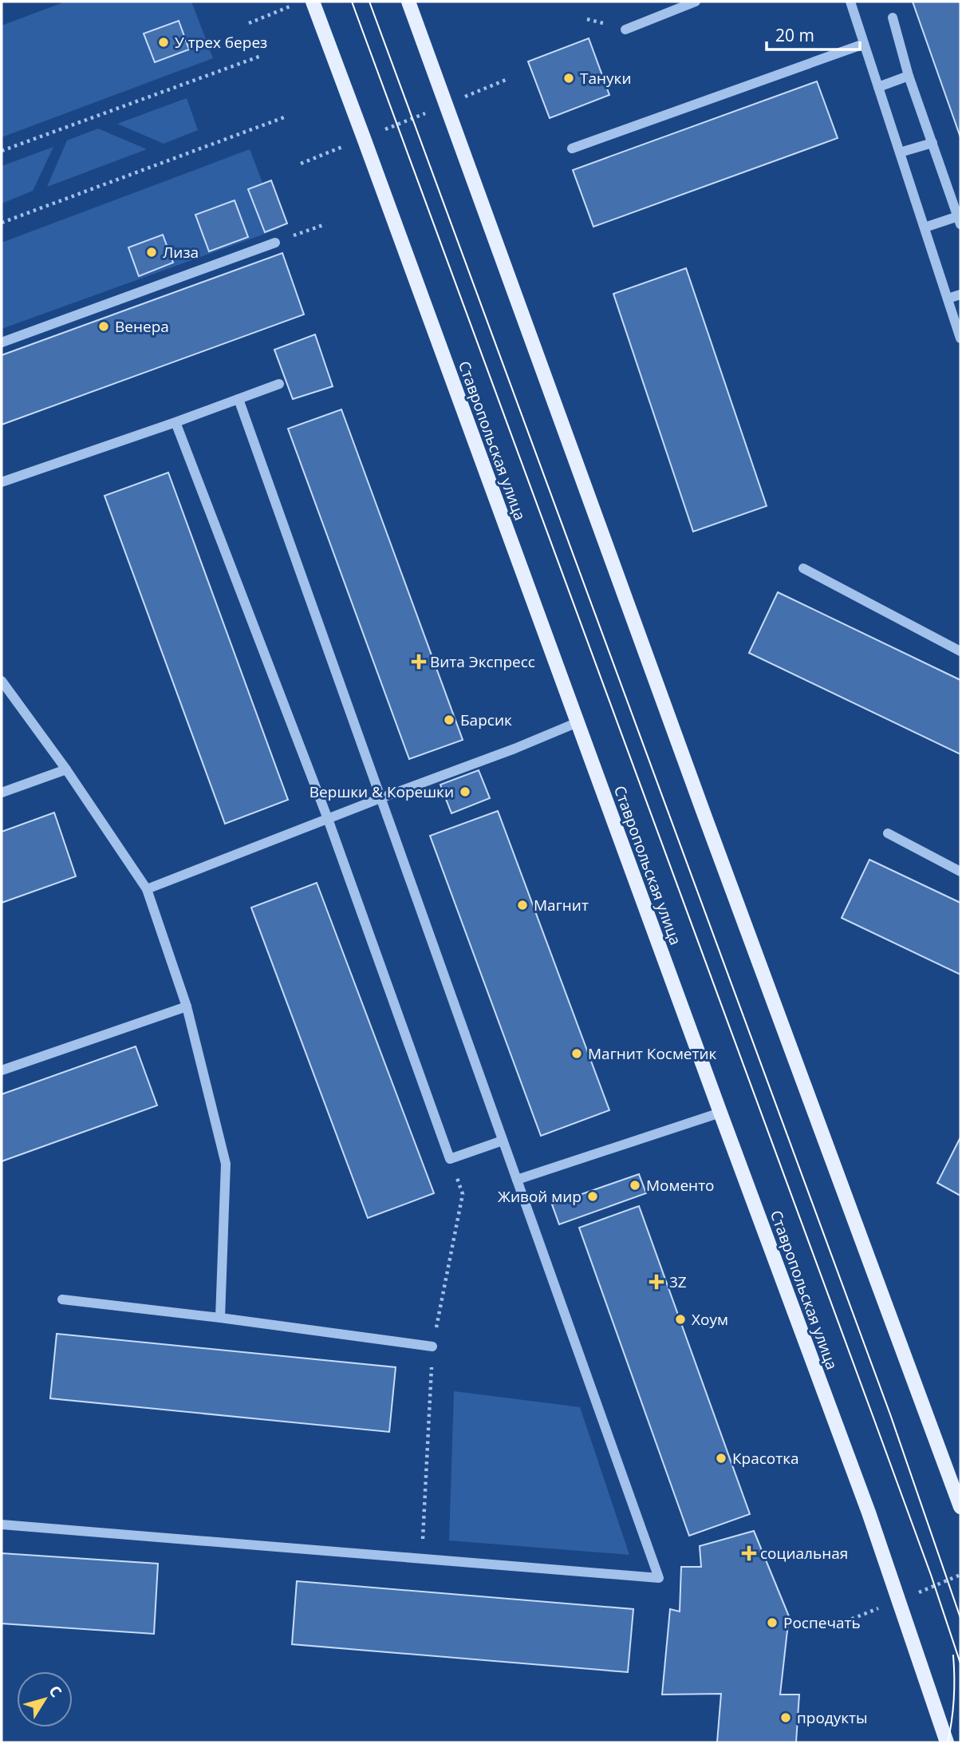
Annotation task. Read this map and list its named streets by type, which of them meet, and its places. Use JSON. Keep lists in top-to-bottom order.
{
  "streets": {
    "main road": ["Ставропольская улица"]
  },
  "places": {
    "other": [
      "У трех берез",
      "Тануки",
      "Лиза",
      "Венера",
      "Барсик",
      "Вершки & Корешки",
      "Магнит",
      "Магнит Косметик",
      "Моменто",
      "Живой мир",
      "Хоум",
      "Красотка",
      "Роспечать",
      "продукты"
    ],
    "health": ["Вита Экспресс", "3Z", "социальная"]
  },
  "scale_bar": "20 m",
  "north": "top right"
}
